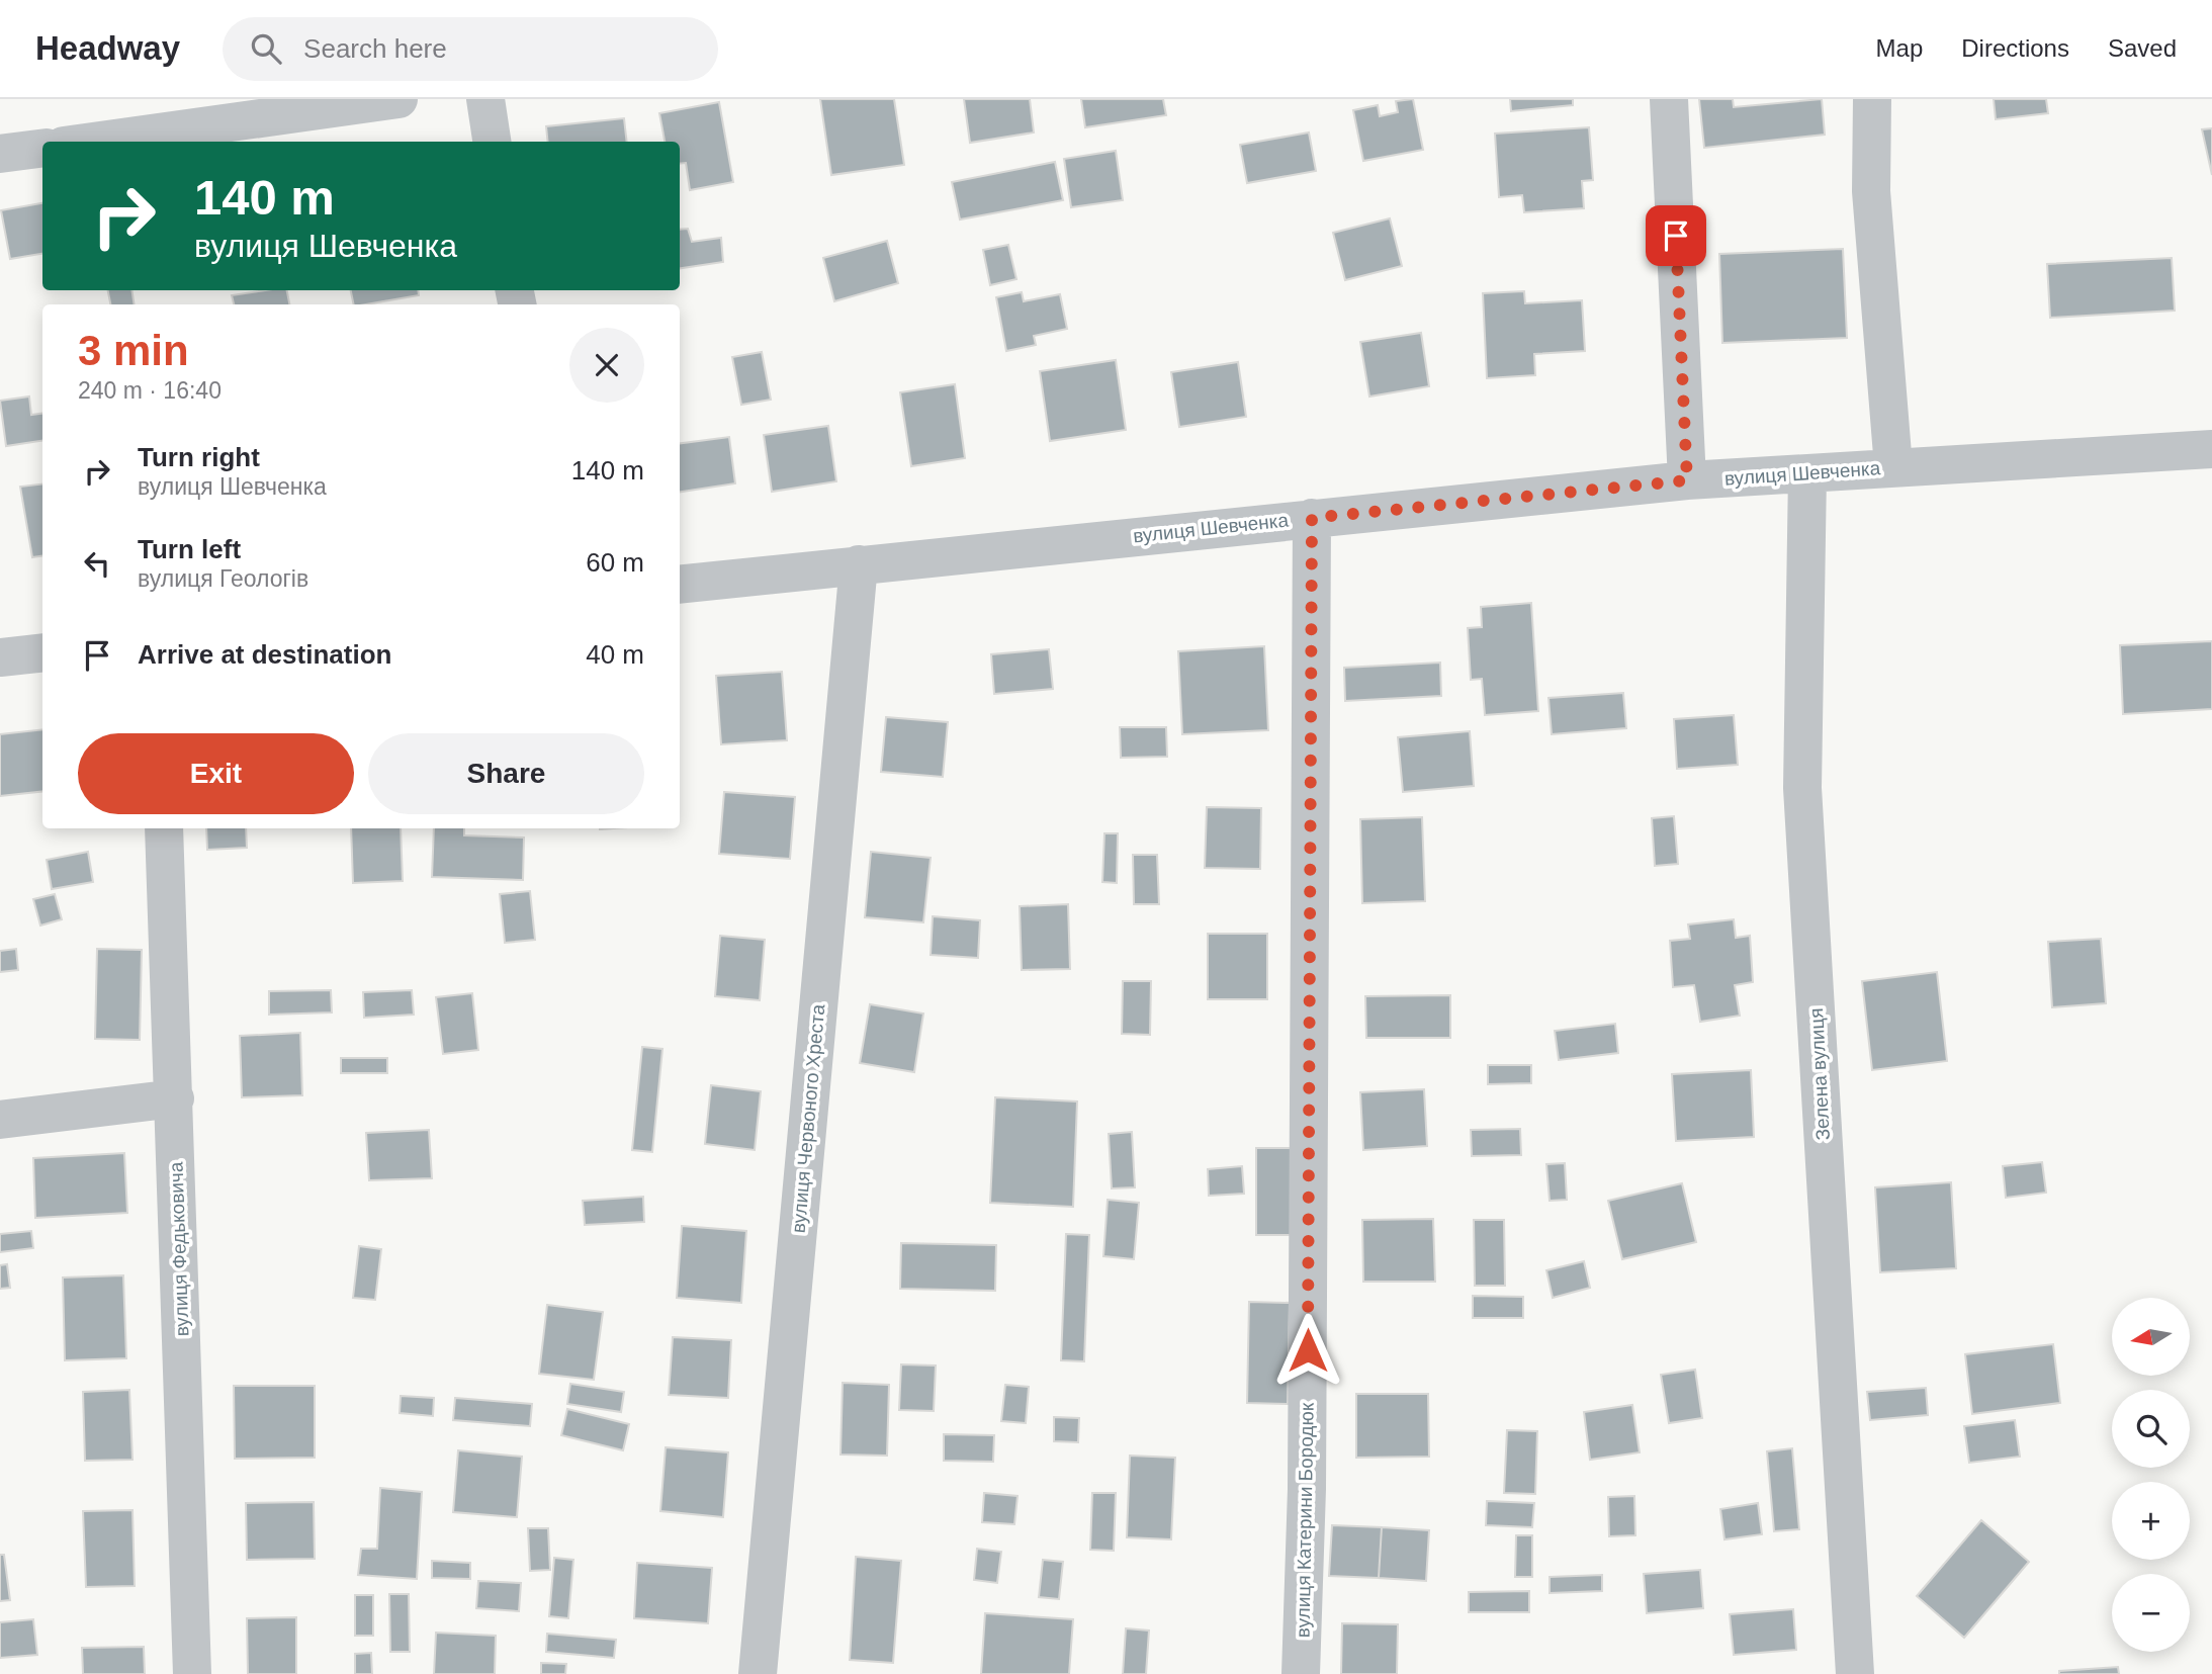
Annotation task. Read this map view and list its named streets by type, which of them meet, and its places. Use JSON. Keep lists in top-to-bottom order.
{
  "streets": {
    "street": [
      "вулиця Шевченка",
      "Зелена вулиця",
      "вулиця Червоного Хреста",
      "вулиця Федьковича",
      "вулиця Катерини Бородюк"
    ]
  },
  "crossings": [
    ["вулиця Шевченка", "Зелена вулиця"],
    ["вулиця Шевченка", "вулиця Червоного Хреста"],
    ["вулиця Шевченка", "вулиця Катерини Бородюк"]
  ],
  "north": "left",
  "page": {
    "header": "Headway",
    "search": "Search here",
    "nav": ["Map", "Directions", "Saved"],
    "turn": ["140 m", "вулиця Шевченка"],
    "heading": ["3 min", "240 m · 16:40"],
    "list": [
      {
        "name": "Turn right",
        "note": "вулиця Шевченка",
        "value": "140 m"
      },
      {
        "name": "Turn left",
        "note": "вулиця Геологів",
        "value": "60 m"
      },
      {
        "name": "Arrive at destination",
        "value": "40 m"
      }
    ],
    "buttons": ["Exit", "Share"],
    "map_buttons": ["+", "−"]
  }
}
